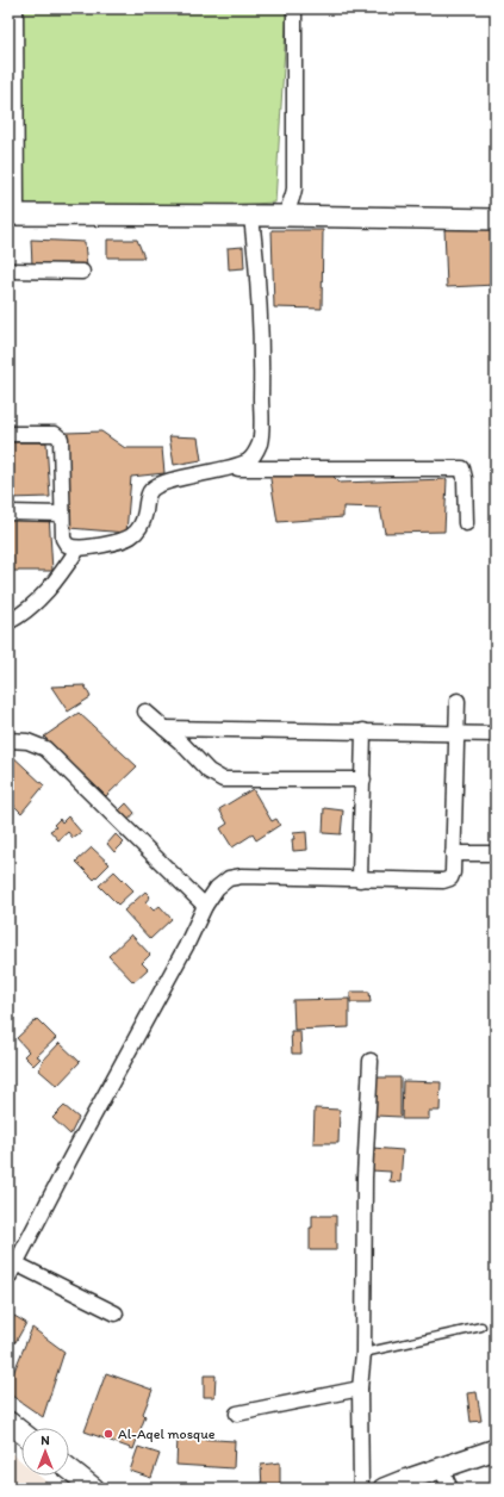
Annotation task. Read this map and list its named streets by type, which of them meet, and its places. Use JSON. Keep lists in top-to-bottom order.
{
  "places": ["Al-Aqel mosque"],
  "north": "top"
}
